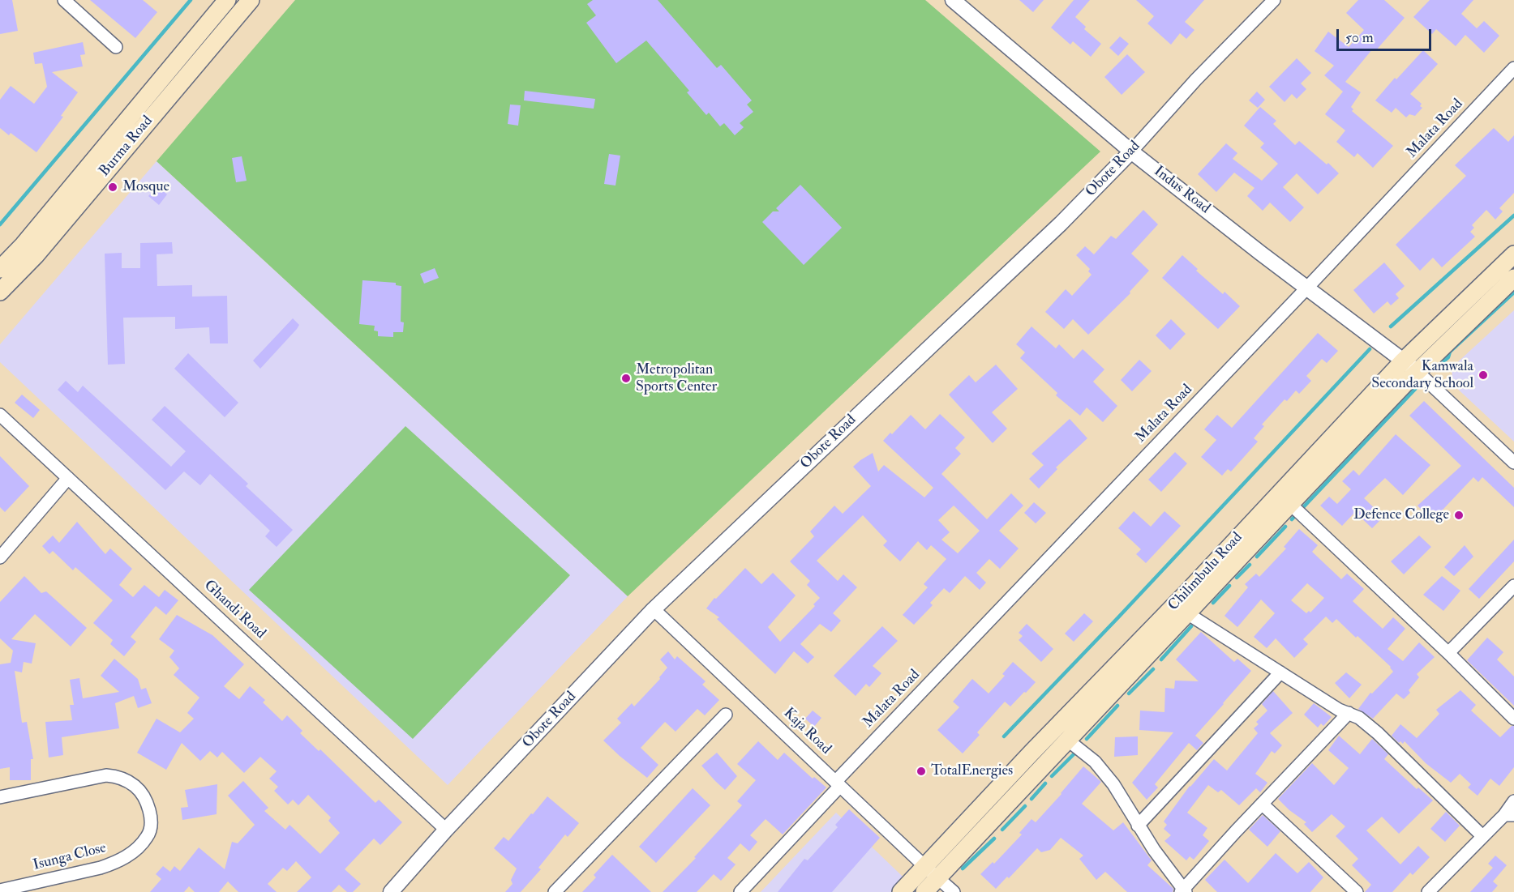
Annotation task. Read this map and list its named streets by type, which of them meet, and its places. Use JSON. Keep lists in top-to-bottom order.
{
  "streets": {
    "main road": ["Burma Road", "Chilimbulu Road"],
    "street": [
      "Malata Road",
      "Obote Road",
      "Indus Road",
      "Ghandi Road",
      "Kaja Road",
      "Isunga Close"
    ]
  },
  "crossings": [
    ["Malata Road", "Indus Road"],
    ["Malata Road", "Kaja Road"],
    ["Obote Road", "Indus Road"],
    ["Obote Road", "Ghandi Road"],
    ["Obote Road", "Kaja Road"],
    ["Indus Road", "Chilimbulu Road"],
    ["Chilimbulu Road", "Kaja Road"]
  ],
  "places": [
    "Mosque",
    "Kamwala Secondary School",
    "Metropolitan Sports Center",
    "Defence College",
    "TotalEnergies"
  ],
  "scale_bar": "50 m"
}
